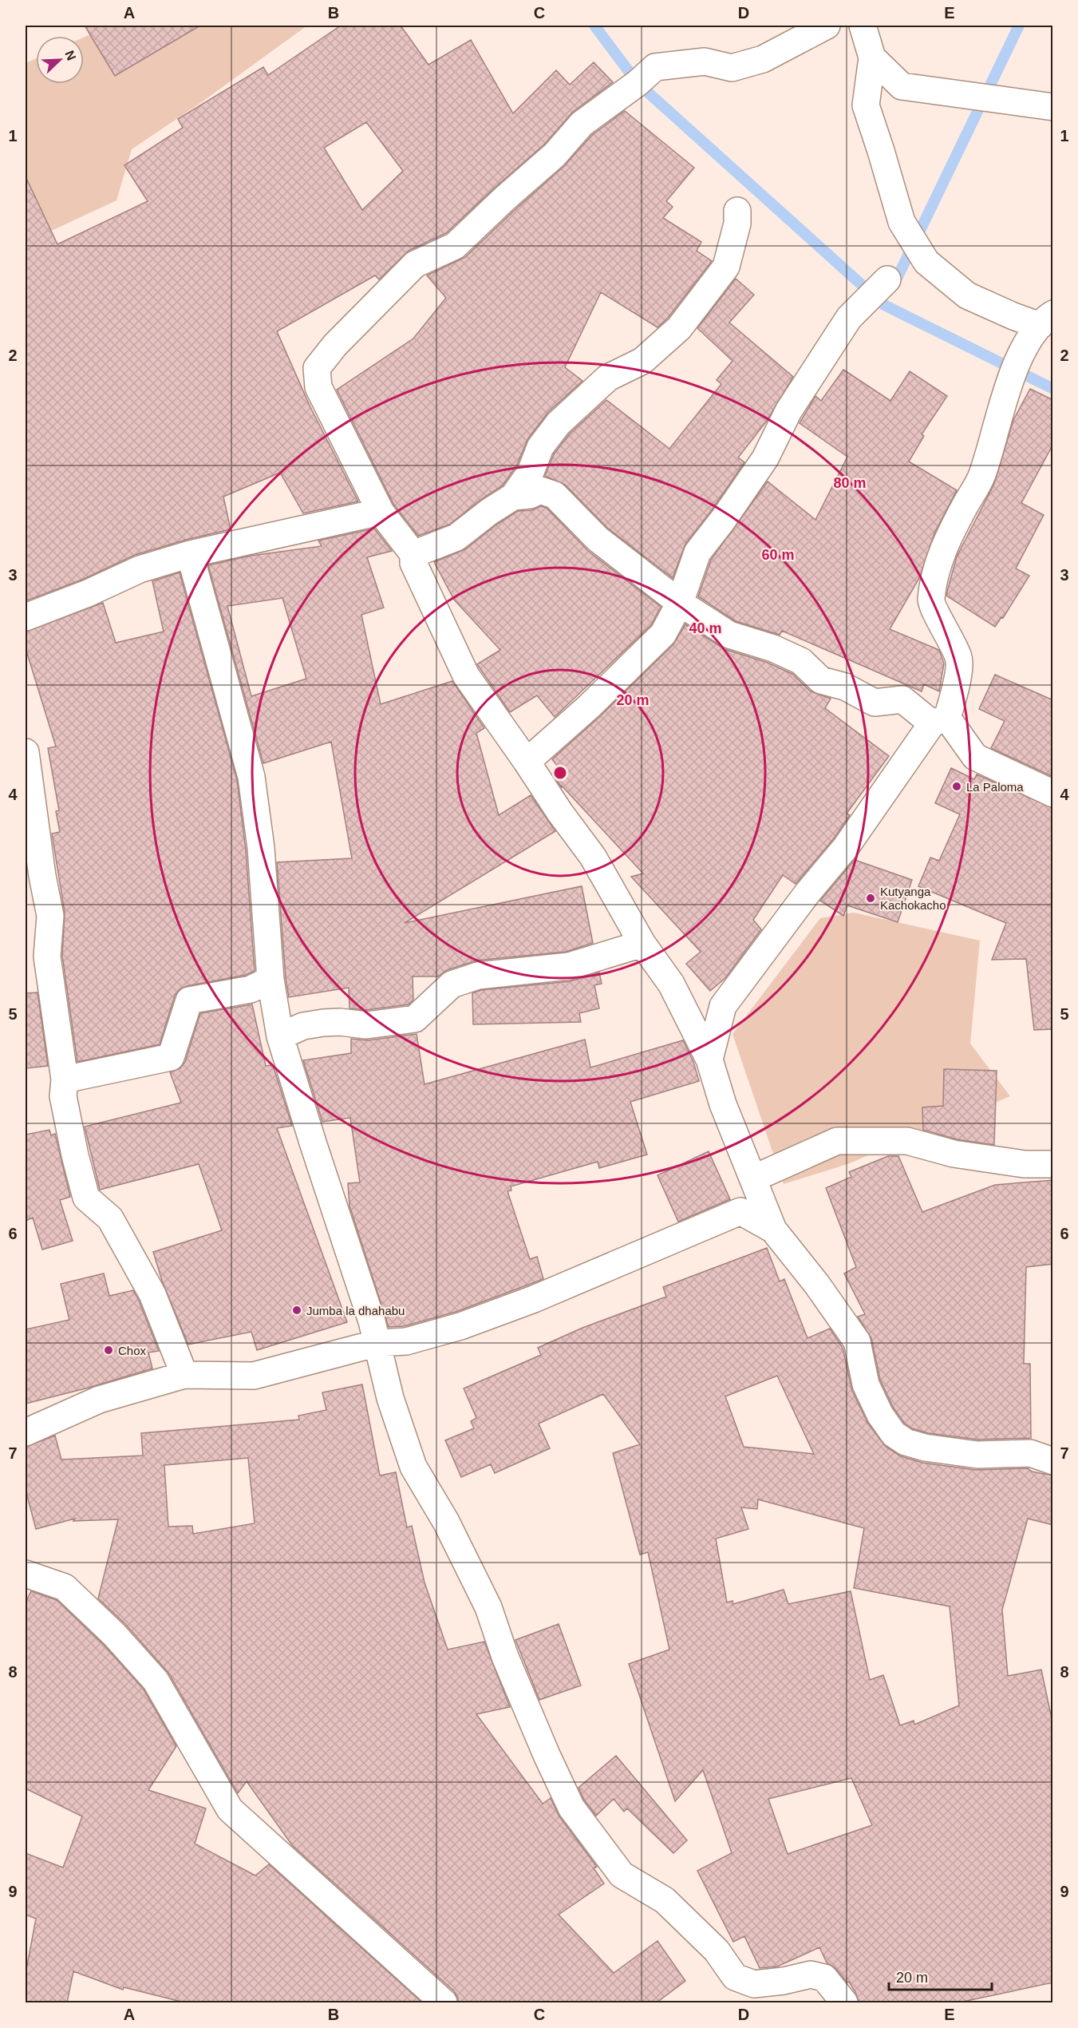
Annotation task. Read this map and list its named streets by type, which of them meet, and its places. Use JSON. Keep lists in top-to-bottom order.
{
  "places": [
    "La Paloma",
    "Kutyanga Kachokacho",
    "Jumba la dhahabu",
    "Chox"
  ],
  "scale_bar": "20 m",
  "north": "top right",
  "grid": {
    "columns": [
      "A",
      "B",
      "C",
      "D",
      "E"
    ],
    "rows": [
      "1",
      "2",
      "3",
      "4",
      "5",
      "6",
      "7",
      "8",
      "9"
    ]
  },
  "rings": [
    "80 m",
    "60 m",
    "40 m",
    "20 m"
  ]
}
